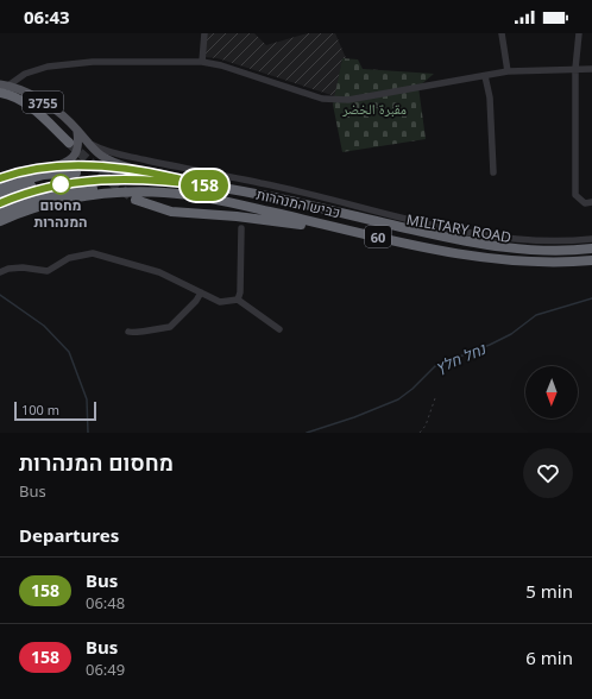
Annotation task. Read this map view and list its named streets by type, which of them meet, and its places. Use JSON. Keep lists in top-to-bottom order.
{
  "streets": {
    "highway": ["כביש המנהרות", "60"],
    "main road": ["3755"],
    "street": ["MILITARY ROAD"]
  },
  "crossings": [
    ["3755", "MILITARY ROAD"],
    ["3755", "60"],
    ["כביש המנהרות", "60"]
  ],
  "water": ["נחל חלץ"],
  "parks": ["مقبرة الخضر"],
  "places": ["מחסום המנהרות"],
  "lines": ["bus line 158"],
  "scale_bar": "100 m",
  "north": "bottom",
  "page": {
    "status": "06:43",
    "on_map": "158",
    "scale": "100 m",
    "heading": [
      ["מחסום המנהרות", "Bus"],
      "Departures"
    ],
    "list": [
      {
        "mark": "158",
        "name": "Bus",
        "note": "06:48",
        "value": "5 min"
      },
      {
        "mark": "158",
        "name": "Bus",
        "note": "06:49",
        "value": "6 min"
      }
    ]
  }
}
